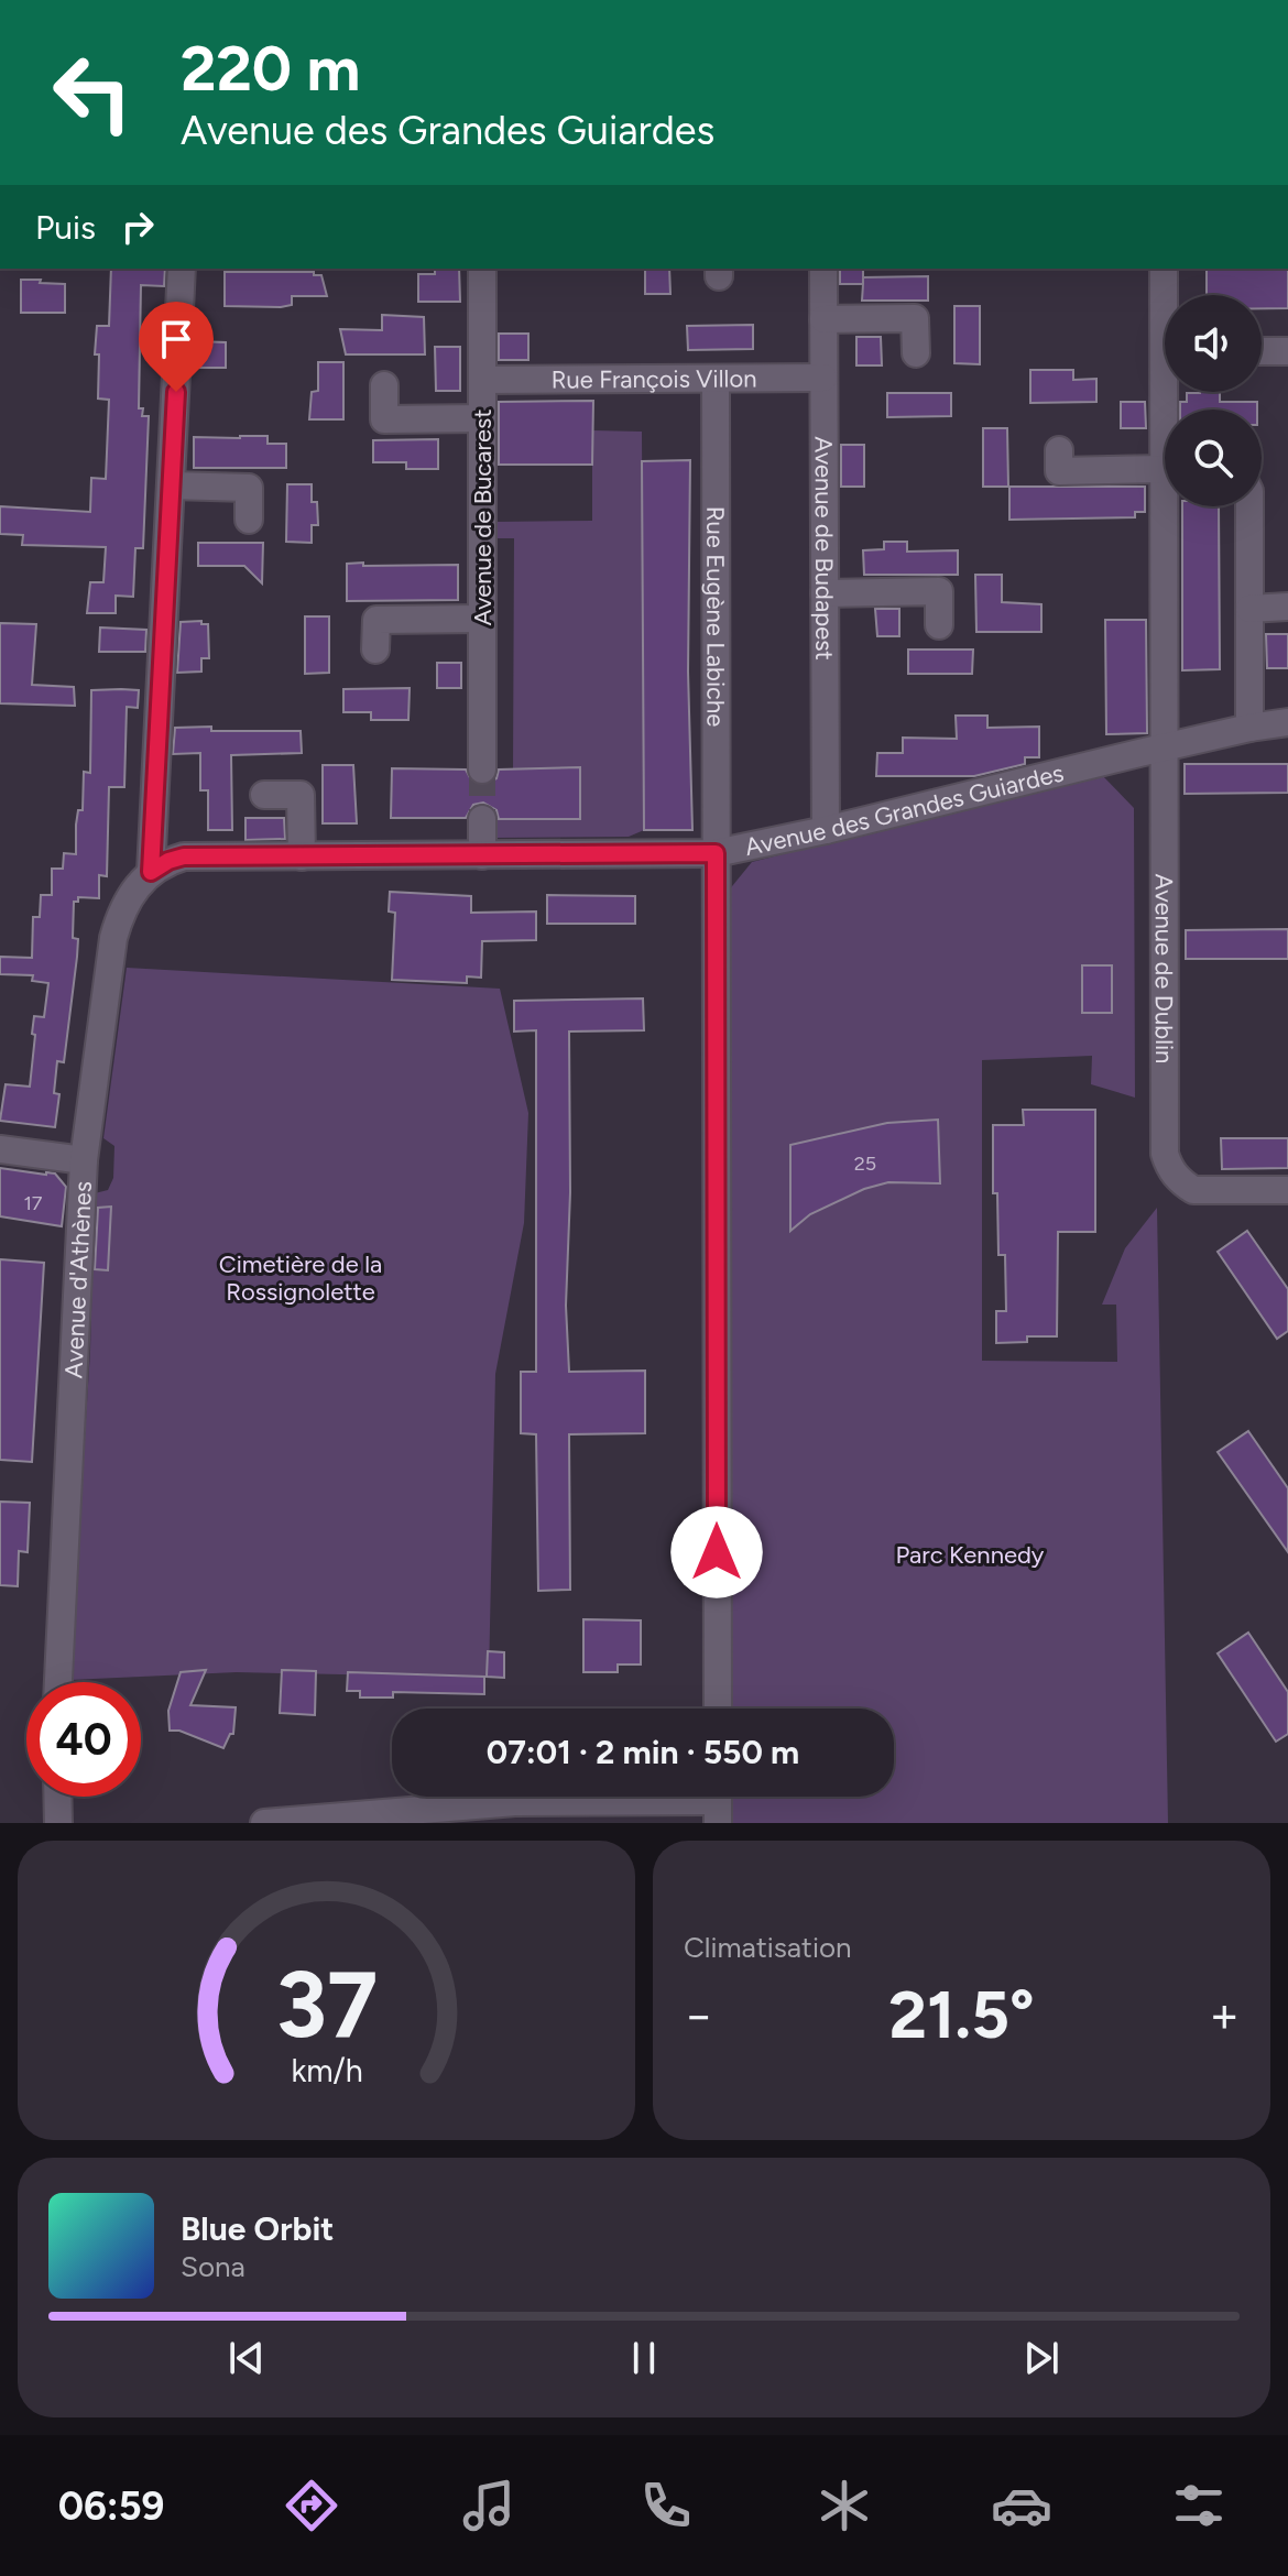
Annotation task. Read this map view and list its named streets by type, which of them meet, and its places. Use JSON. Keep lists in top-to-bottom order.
{
  "streets": {
    "street": [
      "Rue François Villon",
      "Avenue de Bucarest",
      "Avenue de Budapest",
      "Rue Eugène Labiche",
      "Avenue des Grandes Guiardes",
      "Avenue de Dublin",
      "Avenue d'Athènes"
    ]
  },
  "crossings": [
    ["Rue François Villon", "Avenue de Bucarest"],
    ["Rue François Villon", "Avenue de Budapest"],
    ["Rue François Villon", "Rue Eugène Labiche"],
    ["Avenue de Budapest", "Avenue des Grandes Guiardes"],
    ["Rue Eugène Labiche", "Avenue des Grandes Guiardes"],
    ["Avenue des Grandes Guiardes", "Avenue de Dublin"],
    ["Avenue des Grandes Guiardes", "Avenue d'Athènes"]
  ],
  "parks": ["Cimetière de la Rossignolette", "Parc Kennedy"],
  "house_numbers": ["25", "17"],
  "page": {
    "turn": ["220 m", "Avenue des Grandes Guiardes"],
    "then": "Puis",
    "limit": "40",
    "trip": "07:01 · 2 min · 550 m",
    "tile": "Climatisation",
    "heat": ["−", "21.5°", "+"],
    "song": ["Blue Orbit", "Sona"],
    "tabs": "06:59",
    "gauge": ["37", "km/h"]
  }
}
